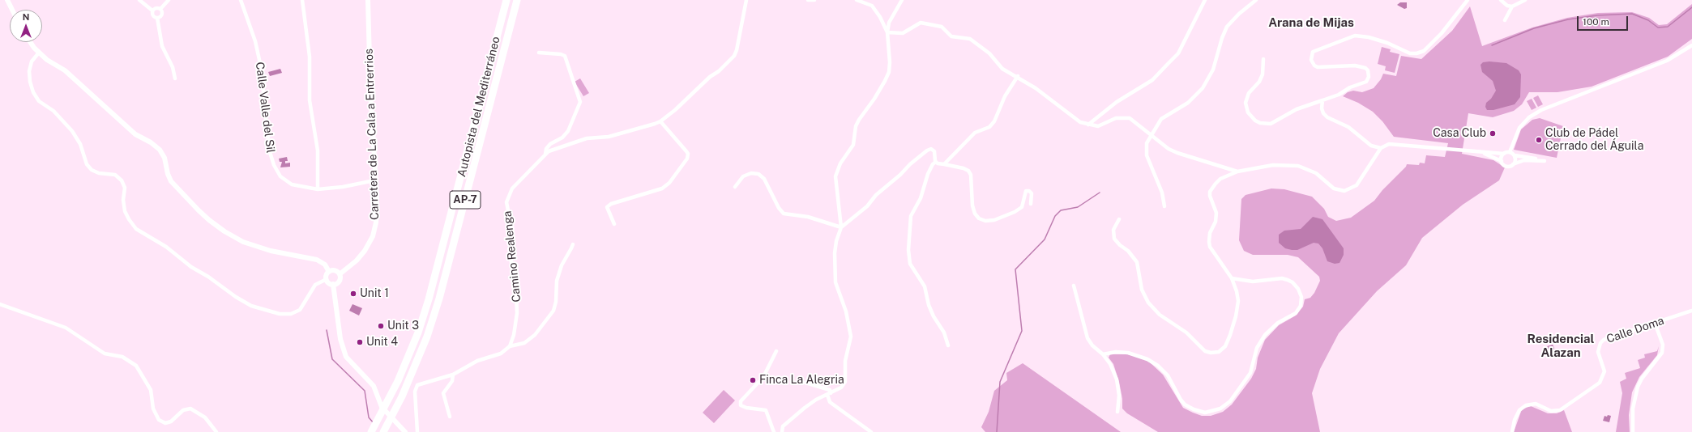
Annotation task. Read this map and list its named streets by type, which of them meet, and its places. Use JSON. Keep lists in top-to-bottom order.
{
  "streets": {
    "highway": ["Autopista del Mediterráneo", "AP-7"],
    "street": [
      "Calle Valle del Sil",
      "Carretera de La Cala a Entrerrios",
      "Camino Realenga",
      "Calle Doma"
    ]
  },
  "crossings": [
    ["Calle Valle del Sil", "Carretera de La Cala a Entrerrios"]
  ],
  "districts": ["Arana de Mijas", "Residencial Alazan"],
  "places": [
    "Casa Club",
    "Club de Pádel Cerrado del Águila",
    "Unit 1",
    "Unit 3",
    "Unit 4",
    "Finca La Alegria"
  ],
  "scale_bar": "100 m",
  "north": "top"
}
